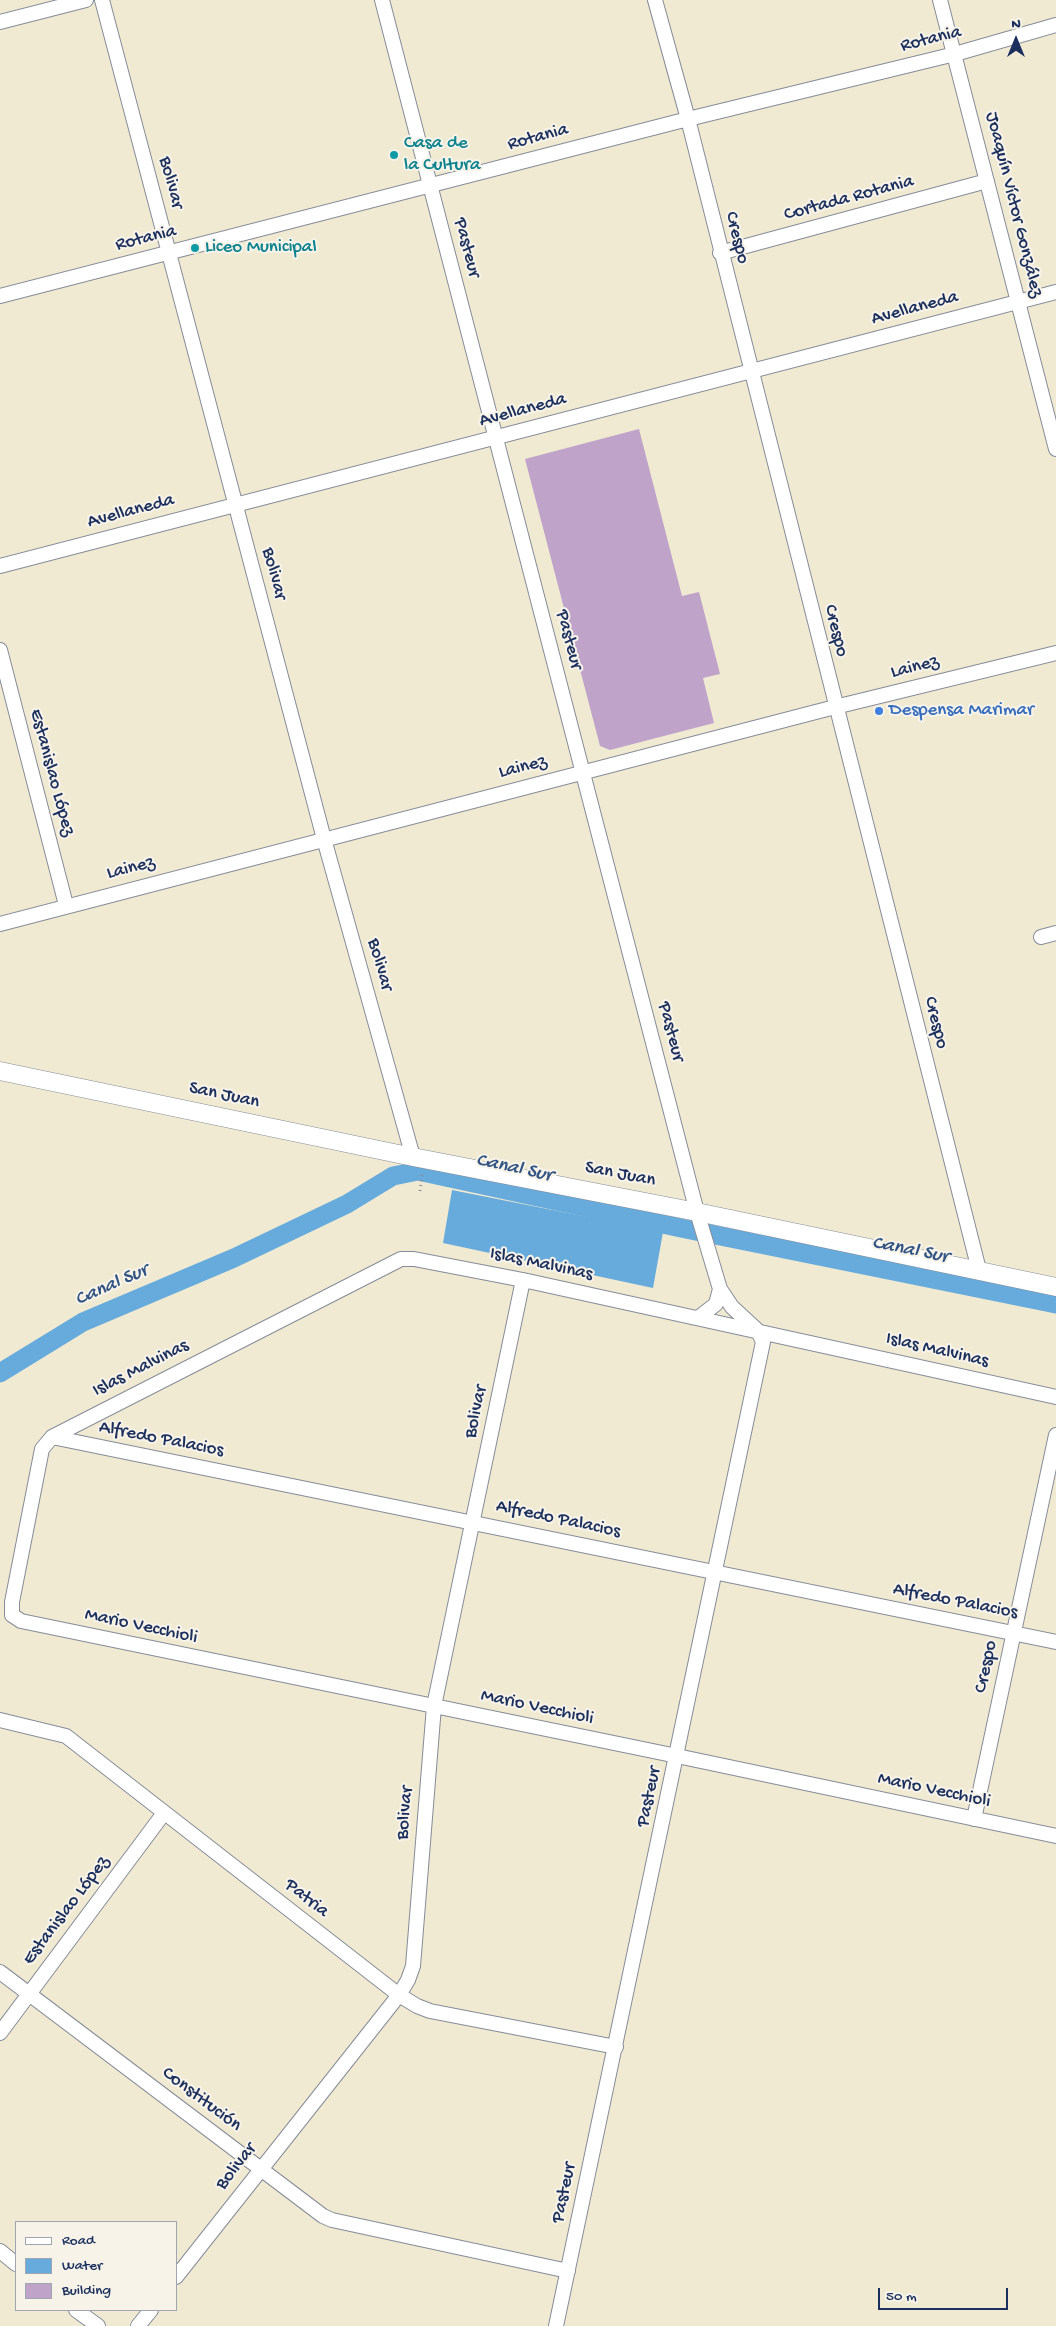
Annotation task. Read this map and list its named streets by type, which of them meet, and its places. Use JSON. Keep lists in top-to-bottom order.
{
  "streets": {
    "street": [
      "Rotania",
      "Bolivar",
      "Cortada Rotania",
      "Joaquín Víctor González",
      "Crespo",
      "Pasteur",
      "Avellaneda",
      "Lainez",
      "Estanislao López",
      "San Juan",
      "Islas Malvinas",
      "Alfredo Palacios",
      "Mario Vecchioli",
      "Patria",
      "Constitución"
    ]
  },
  "crossings": [
    ["Rotania", "Bolivar"],
    ["Rotania", "Joaquín Víctor González"],
    ["Rotania", "Crespo"],
    ["Rotania", "Pasteur"],
    ["Bolivar", "Avellaneda"],
    ["Bolivar", "Lainez"],
    ["Bolivar", "San Juan"],
    ["Bolivar", "Islas Malvinas"],
    ["Bolivar", "Alfredo Palacios"],
    ["Bolivar", "Mario Vecchioli"],
    ["Bolivar", "Patria"],
    ["Bolivar", "Constitución"],
    ["Cortada Rotania", "Joaquín Víctor González"],
    ["Cortada Rotania", "Crespo"],
    ["Joaquín Víctor González", "Avellaneda"],
    ["Crespo", "Avellaneda"],
    ["Crespo", "Lainez"],
    ["Crespo", "San Juan"],
    ["Crespo", "Alfredo Palacios"],
    ["Crespo", "Mario Vecchioli"],
    ["Pasteur", "Avellaneda"],
    ["Pasteur", "Lainez"],
    ["Pasteur", "San Juan"],
    ["Pasteur", "Islas Malvinas"],
    ["Pasteur", "Alfredo Palacios"],
    ["Pasteur", "Mario Vecchioli"],
    ["Pasteur", "Patria"],
    ["Pasteur", "Constitución"],
    ["Lainez", "Estanislao López"],
    ["Estanislao López", "Patria"],
    ["Estanislao López", "Constitución"],
    ["Islas Malvinas", "Alfredo Palacios"],
    ["Islas Malvinas", "Mario Vecchioli"],
    ["Alfredo Palacios", "Mario Vecchioli"]
  ],
  "water": ["Canal Sur"],
  "places": ["Casa de la Cultura", "Liceo Municipal", "Despensa Marimar"],
  "legend": ["Road", "Water", "Building"],
  "scale_bar": "50 m",
  "north": "top"
}
